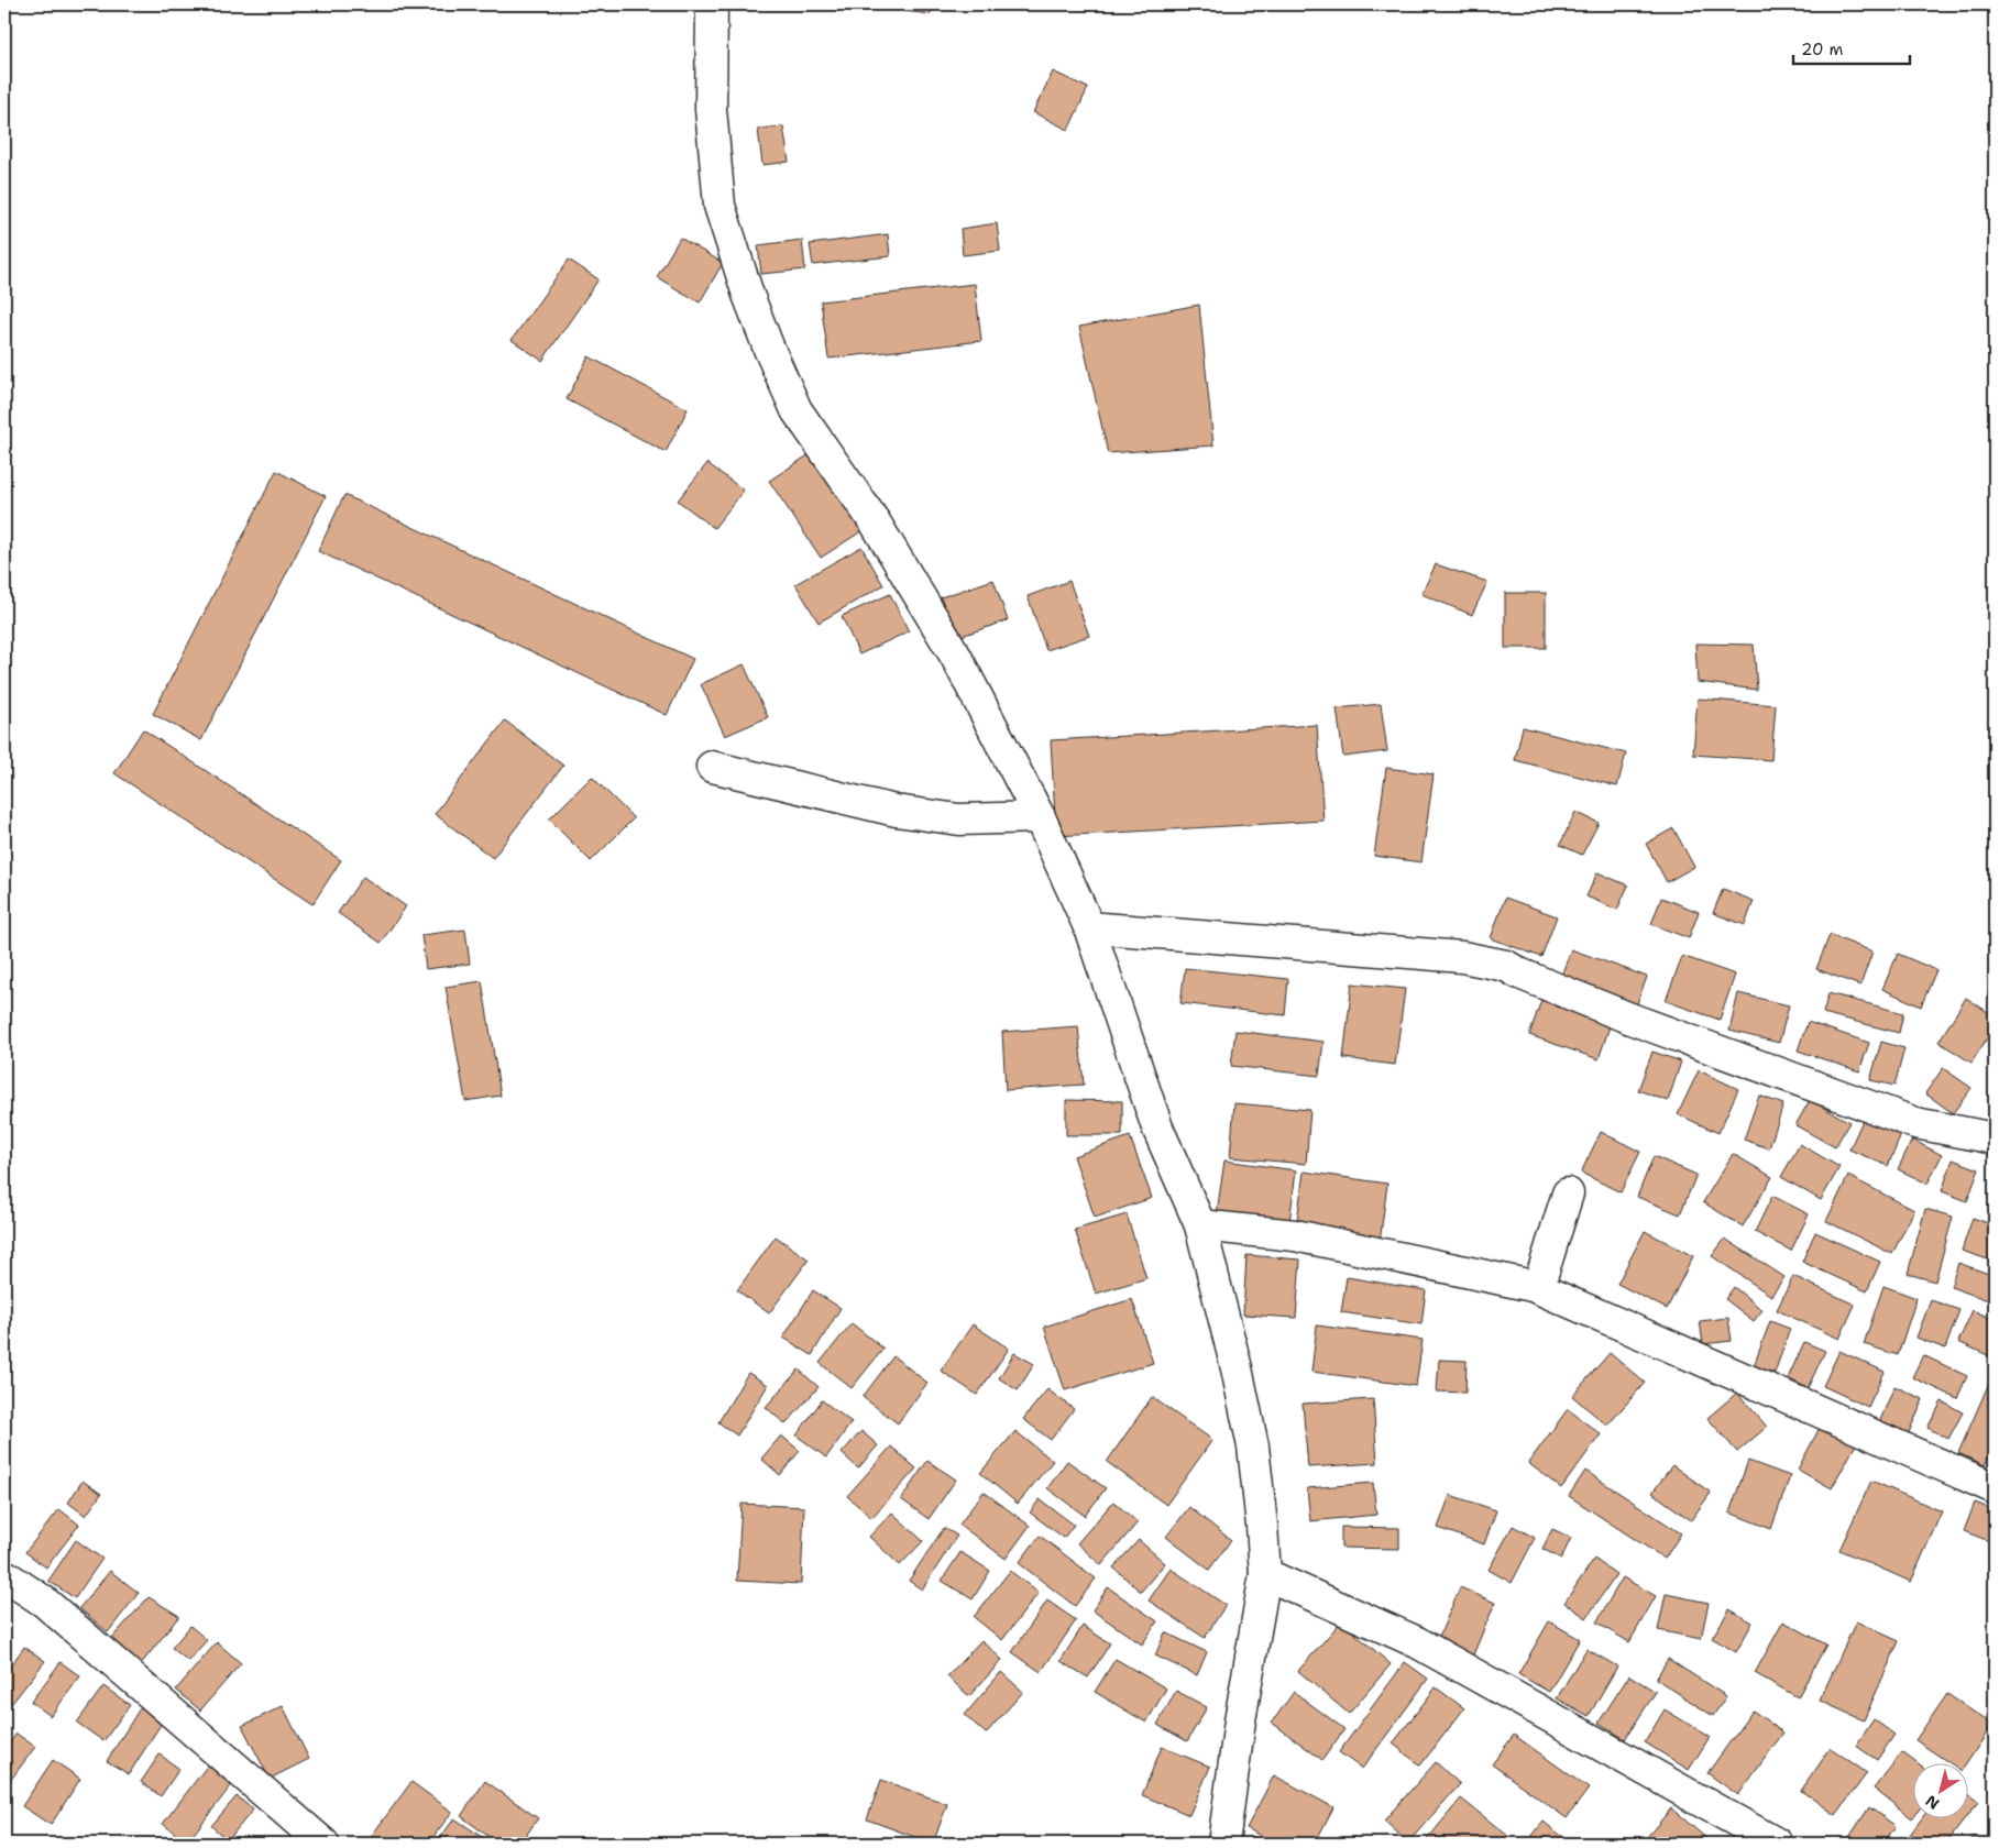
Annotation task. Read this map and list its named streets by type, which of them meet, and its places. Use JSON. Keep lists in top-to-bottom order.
{
  "scale_bar": "20 m",
  "north": "bottom left"
}
